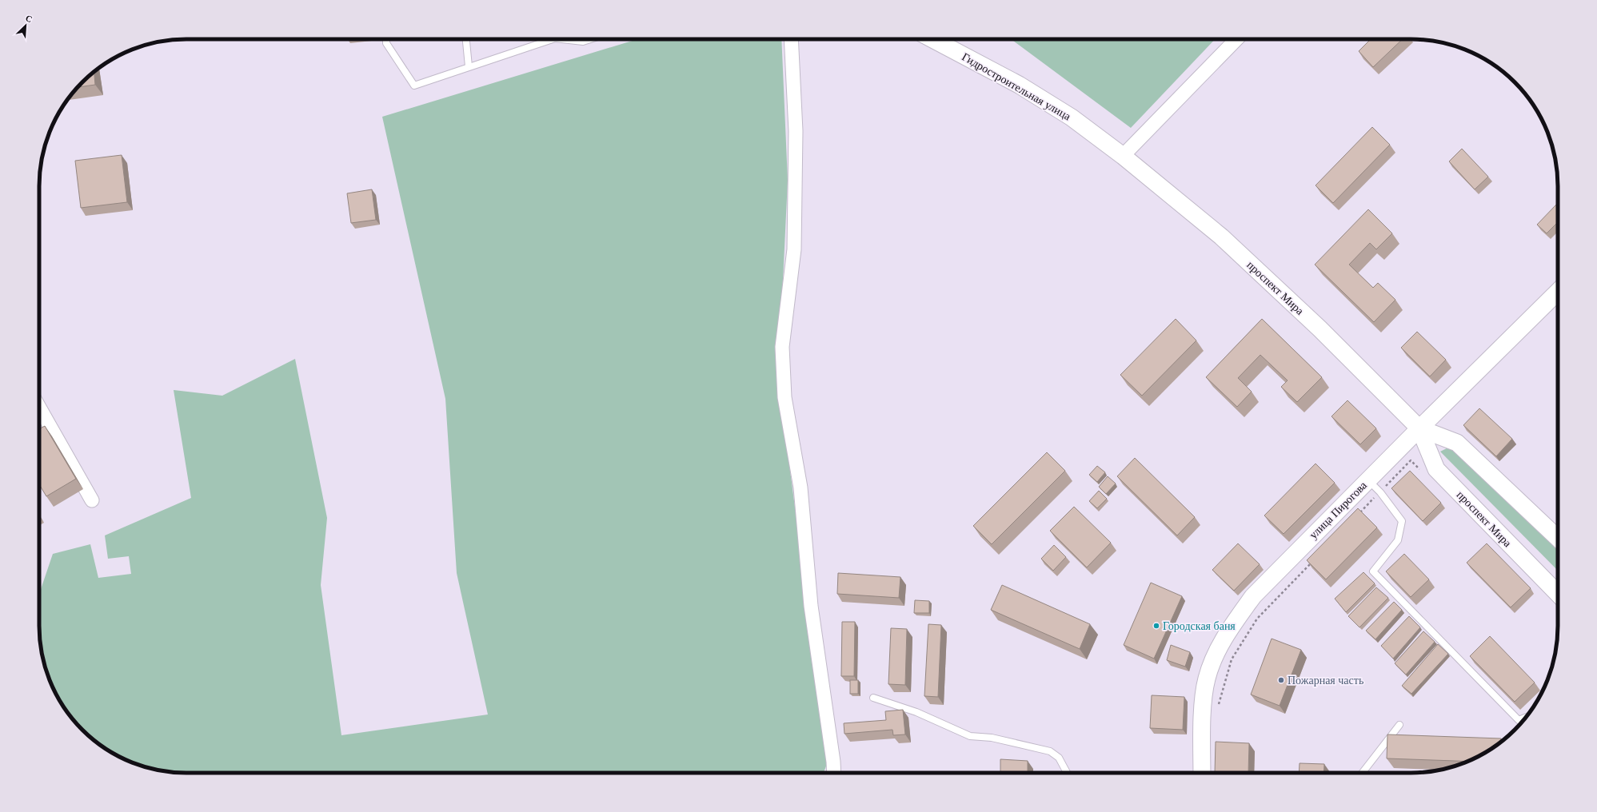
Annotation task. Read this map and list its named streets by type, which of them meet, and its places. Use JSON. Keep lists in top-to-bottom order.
{
  "streets": {
    "street": ["Гидростроительная улица", "проспект Мира", "улица Пирогова"]
  },
  "crossings": [
    ["Гидростроительная улица", "проспект Мира"],
    ["проспект Мира", "улица Пирогова"]
  ],
  "places": ["Городская баня", "Пожарная часть"],
  "north": "top right"
}
